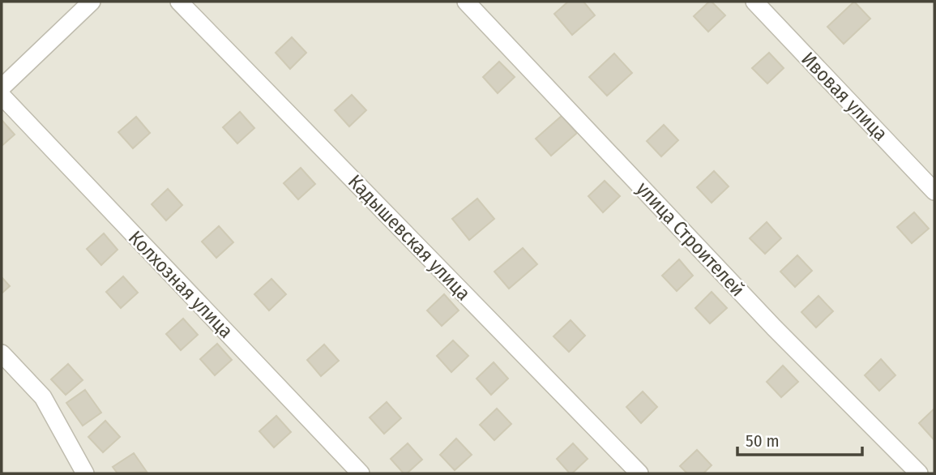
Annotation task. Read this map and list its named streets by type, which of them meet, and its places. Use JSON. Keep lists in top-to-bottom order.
{
  "streets": {
    "street": [
      "Ивовая улица",
      "Кадышевская улица",
      "улица Строителей",
      "Колхозная улица"
    ]
  },
  "scale_bar": "50 m"
}
